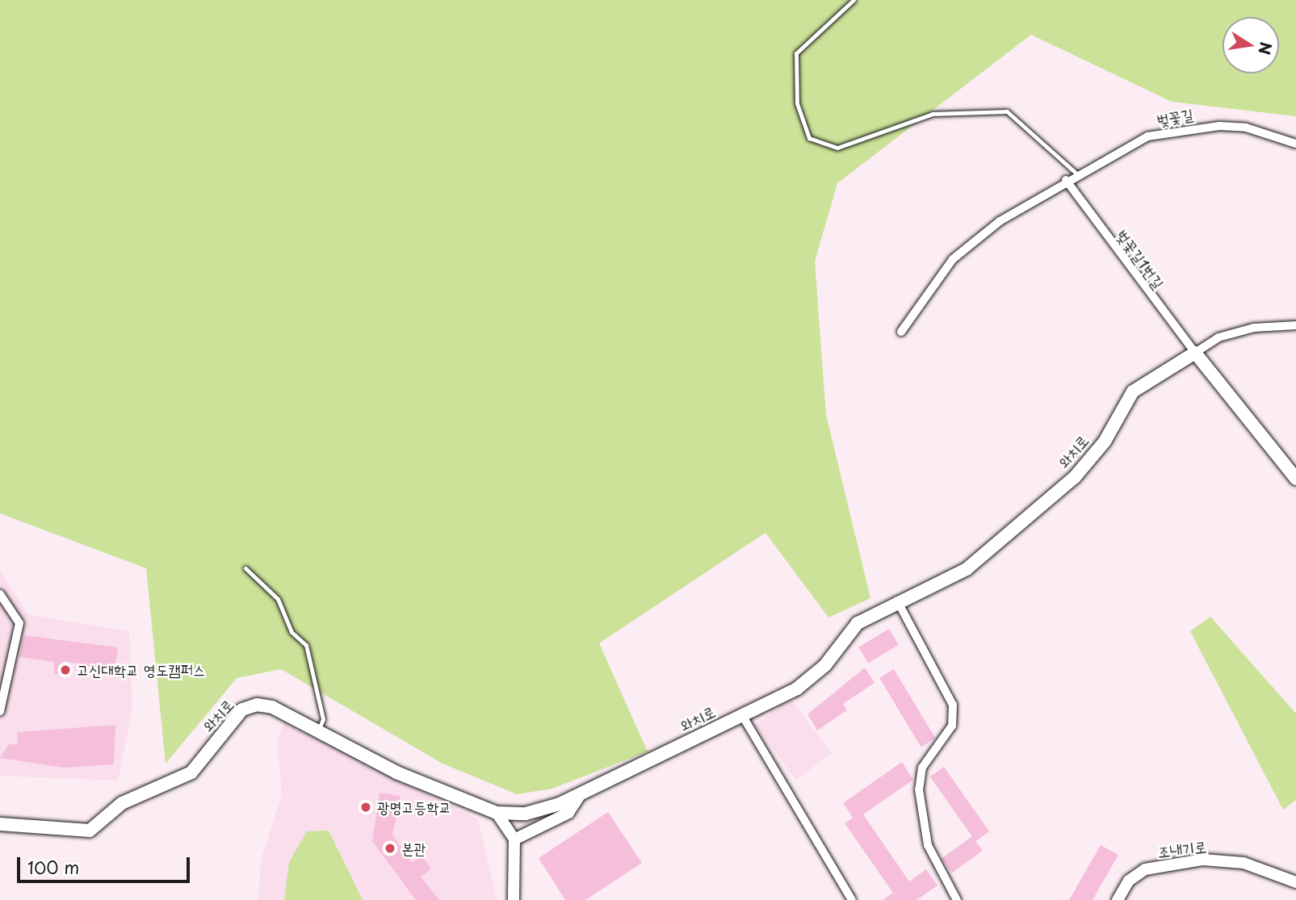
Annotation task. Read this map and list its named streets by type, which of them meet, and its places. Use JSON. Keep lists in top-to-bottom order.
{
  "streets": {
    "main road": ["와치로"],
    "street": ["벚꽃길", "벚꽃길1번길", "조내기로"]
  },
  "crossings": [
    ["벚꽃길", "벚꽃길1번길"],
    ["벚꽃길1번길", "와치로"]
  ],
  "places": ["고신대학교 영도캠퍼스", "광명고등학교", "본관"],
  "scale_bar": "100 m",
  "north": "right"
}
